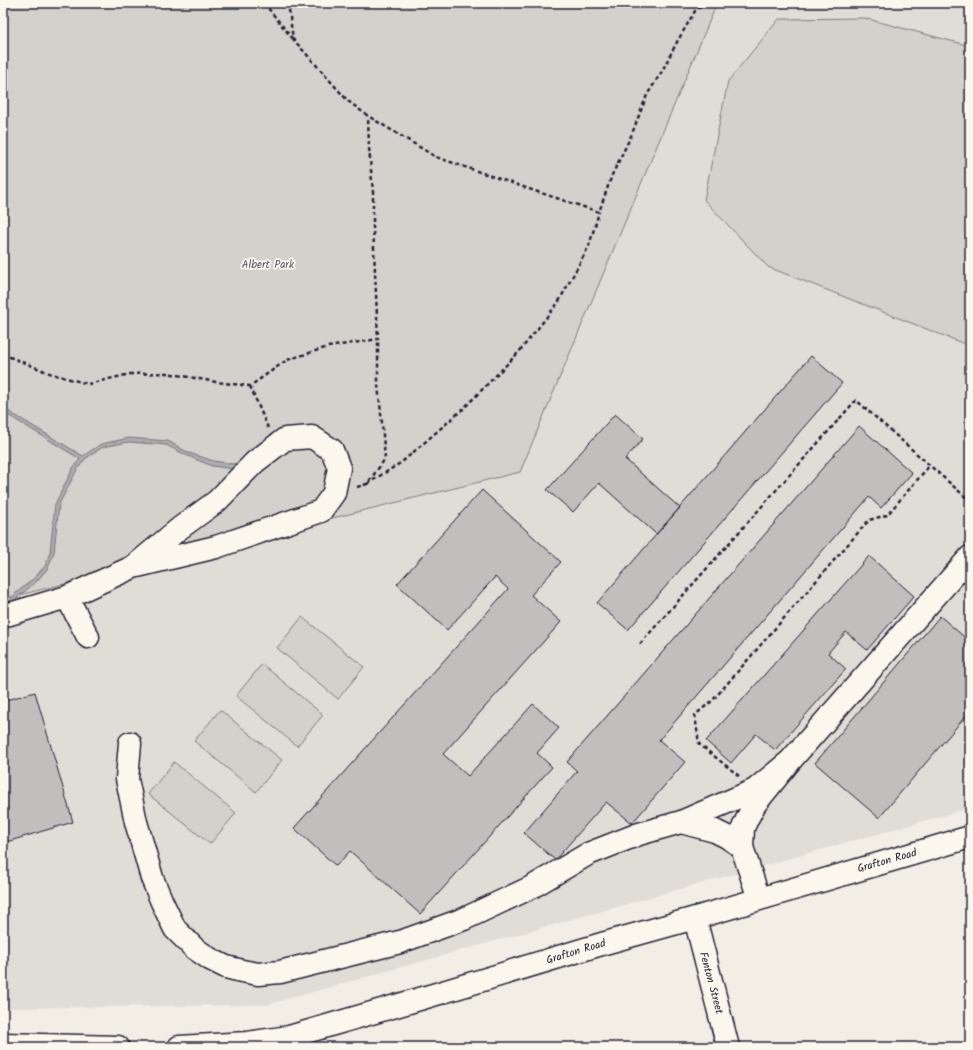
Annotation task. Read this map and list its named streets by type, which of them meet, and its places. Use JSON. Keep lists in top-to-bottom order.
{
  "streets": {
    "street": ["Grafton Road", "Fenton Street"]
  },
  "crossings": [
    ["Grafton Road", "Fenton Street"]
  ],
  "parks": ["Albert Park"]
}
